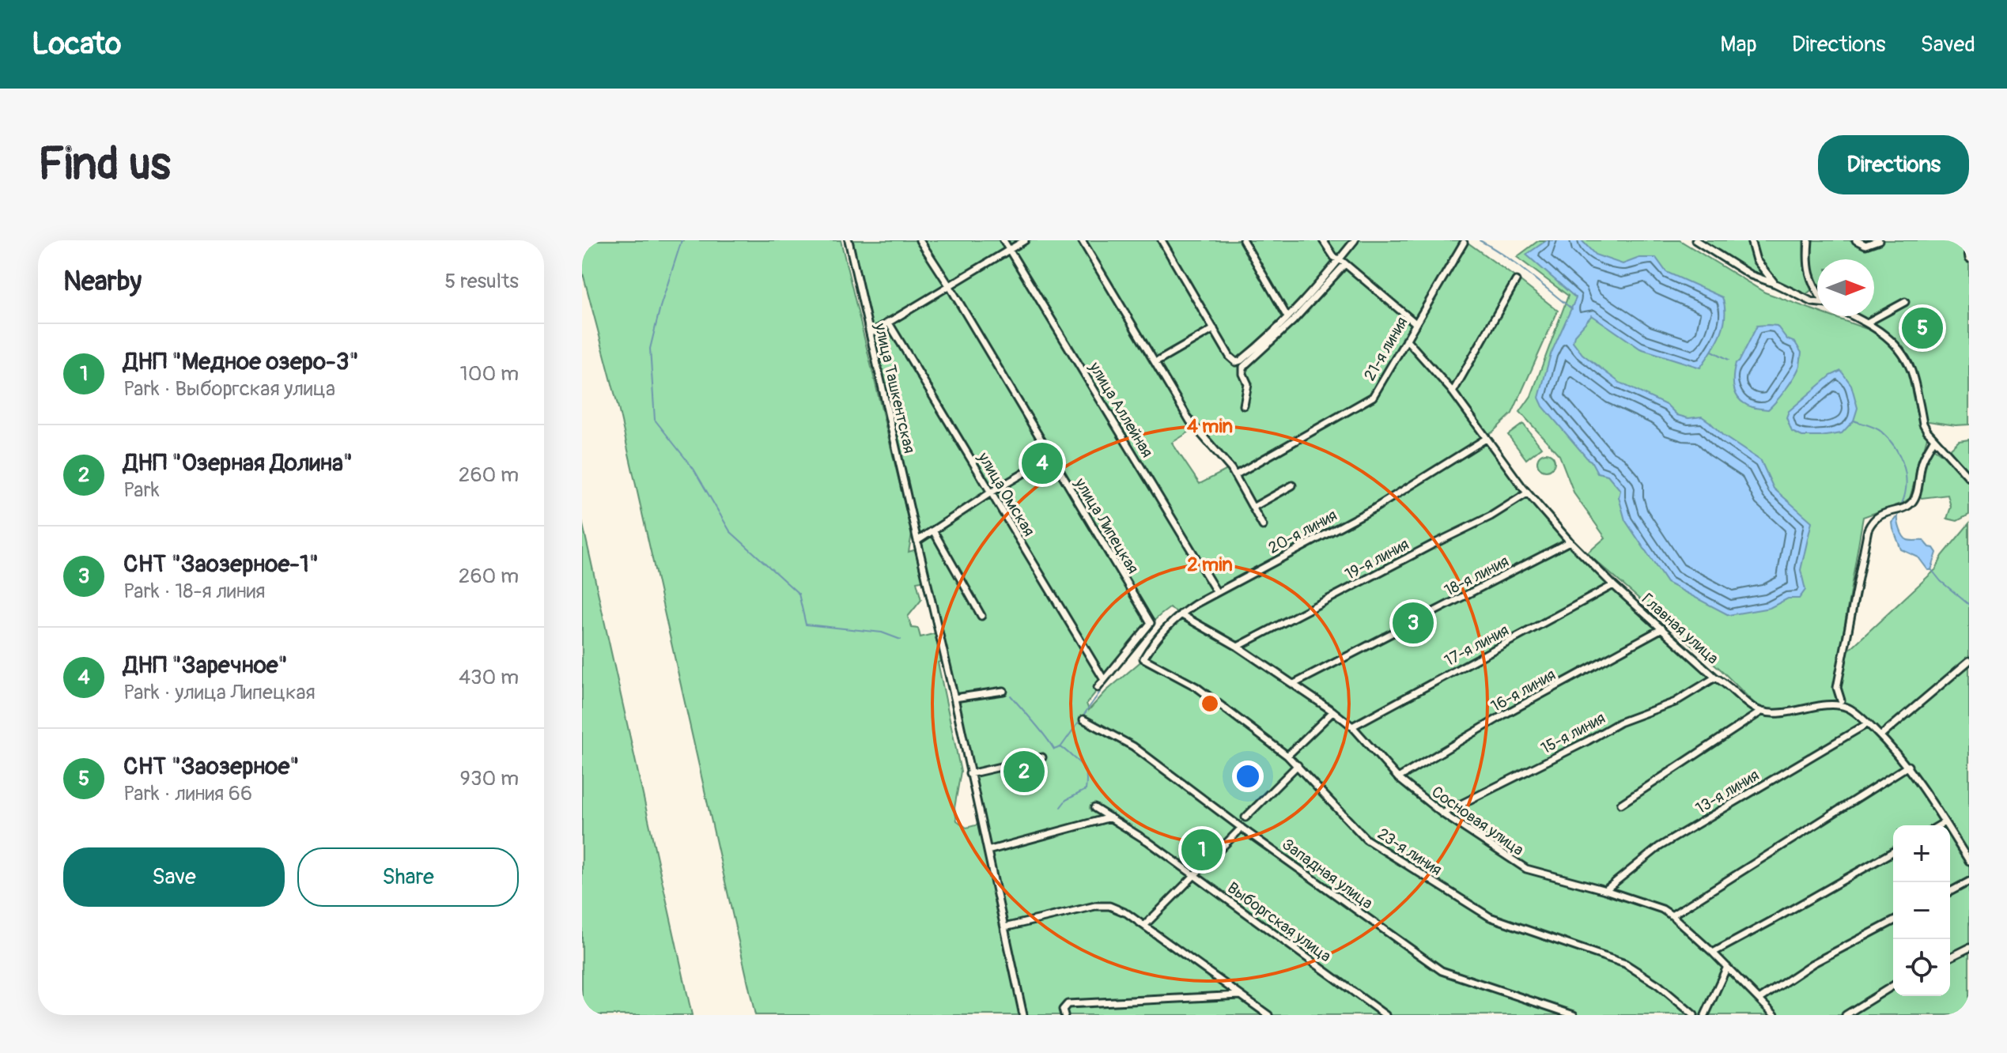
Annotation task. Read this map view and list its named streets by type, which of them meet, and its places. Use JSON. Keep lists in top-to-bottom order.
{
  "streets": {
    "street": [
      "21-я линия",
      "улица Ташкентская",
      "улица Аллейная",
      "улица Омская",
      "улица Липецкая",
      "20-я линия",
      "19-я линия",
      "18-я линия",
      "Главная улица",
      "17-я линия",
      "16-я линия",
      "15-я линия",
      "13-я линия",
      "Сосновая улица",
      "23-я линия",
      "Западная улица",
      "Выборгская улица"
    ]
  },
  "crossings": [
    ["21-я линия", "Главная улица"],
    ["улица Аллейная", "20-я линия"],
    ["улица Омская", "улица Липецкая"],
    ["20-я линия", "Главная улица"],
    ["20-я линия", "Сосновая улица"],
    ["20-я линия", "23-я линия"],
    ["19-я линия", "Главная улица"],
    ["19-я линия", "Сосновая улица"],
    ["18-я линия", "Главная улица"],
    ["18-я линия", "Сосновая улица"],
    ["Главная улица", "17-я линия"],
    ["Главная улица", "16-я линия"],
    ["Главная улица", "15-я линия"],
    ["17-я линия", "Сосновая улица"],
    ["16-я линия", "Сосновая улица"],
    ["15-я линия", "Сосновая улица"],
    ["13-я линия", "Сосновая улица"]
  ],
  "north": "right",
  "page": {
    "header": "Locato",
    "nav": ["Map", "Directions", "Saved"],
    "buttons": [
      "Directions",
      ["Save", "Share"]
    ],
    "title": "Find us",
    "heading": ["Nearby", "5 results"],
    "pins": [
      "5",
      "4",
      "3",
      "2",
      "1"
    ],
    "list": [
      {
        "mark": "1",
        "name": "ДНП \"Медное озеро-3\"",
        "note": "Park · Выборгская улица",
        "value": "100 m"
      },
      {
        "mark": "2",
        "name": "ДНП \"Озерная Долина\"",
        "note": "Park",
        "value": "260 m"
      },
      {
        "mark": "3",
        "name": "СНТ \"Заозерное-1\"",
        "note": "Park · 18-я линия",
        "value": "260 m"
      },
      {
        "mark": "4",
        "name": "ДНП \"Заречное\"",
        "note": "Park · улица Липецкая",
        "value": "430 m"
      },
      {
        "mark": "5",
        "name": "СНТ \"Заозерное\"",
        "note": "Park · линия 66",
        "value": "930 m"
      }
    ],
    "map_buttons": ["+", "−"]
  },
  "rings": ["4 min", "2 min"]
}
